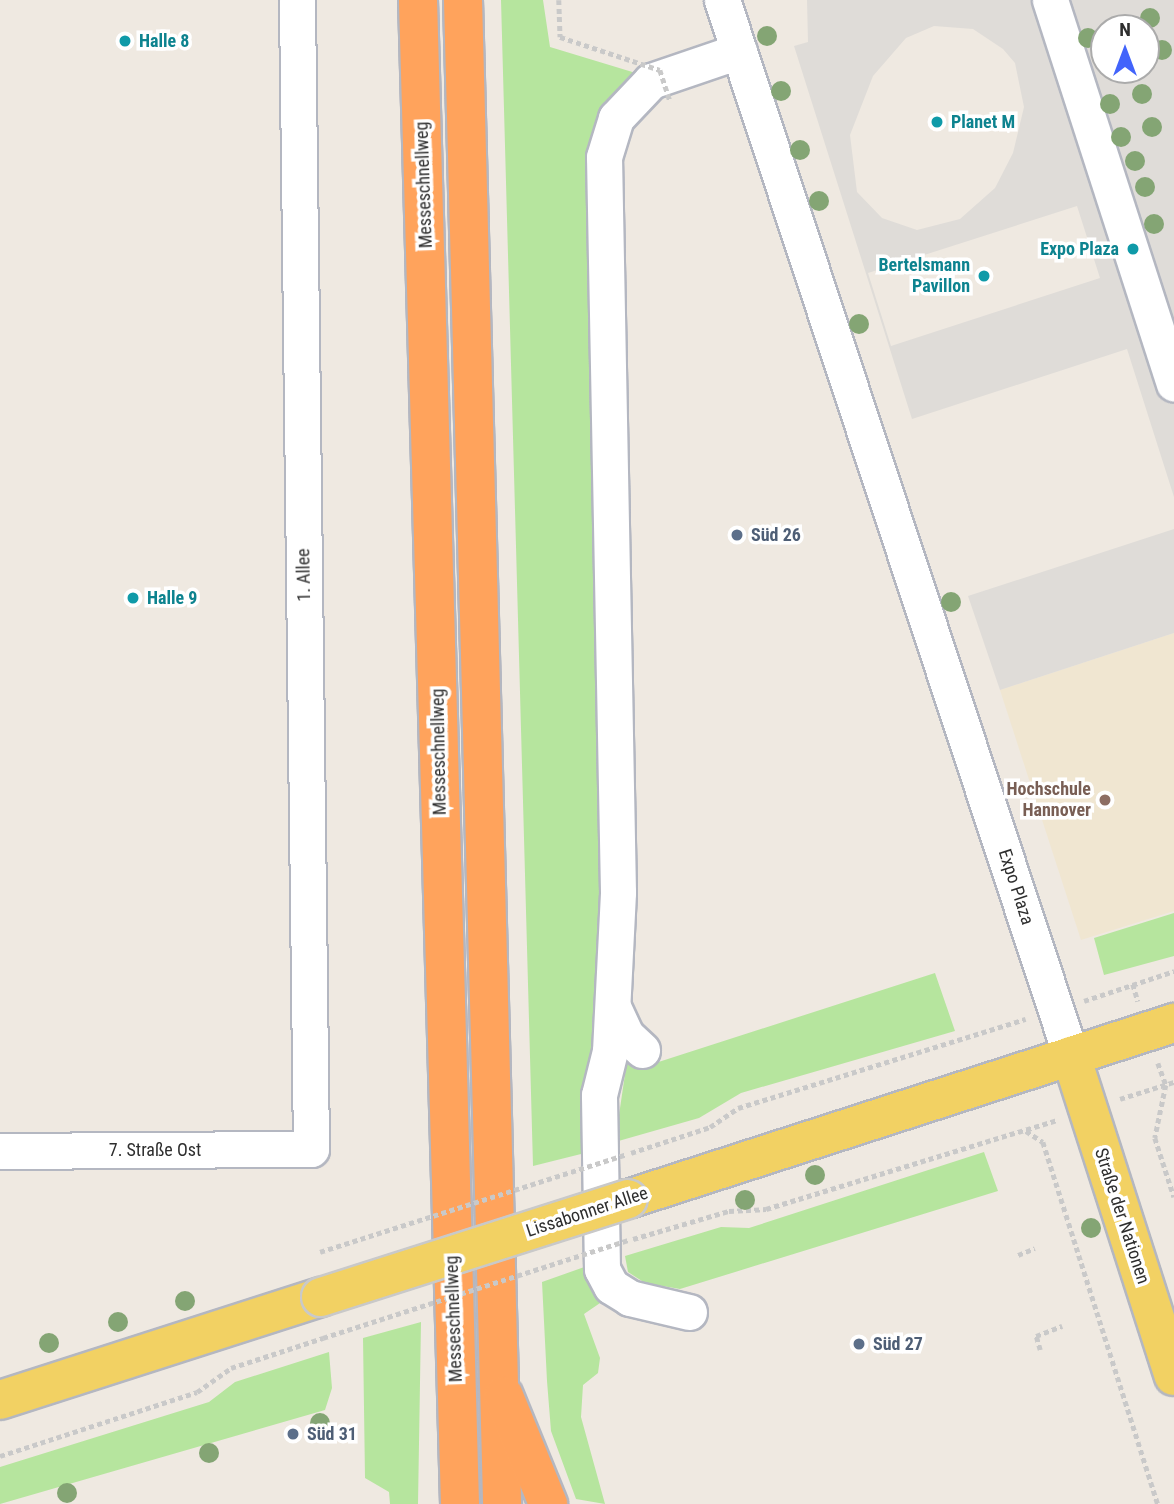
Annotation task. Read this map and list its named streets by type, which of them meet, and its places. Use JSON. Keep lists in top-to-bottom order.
{
  "streets": {
    "highway": ["Messeschnellweg"],
    "main road": ["Lissabonner Allee", "Straße der Nationen"],
    "street": ["1. Allee", "Expo Plaza", "7. Straße Ost"]
  },
  "crossings": [
    ["1. Allee", "7. Straße Ost"],
    ["Expo Plaza", "Lissabonner Allee"],
    ["Expo Plaza", "Straße der Nationen"],
    ["Lissabonner Allee", "Straße der Nationen"]
  ],
  "places": [
    "Halle 8",
    "Planet M",
    "Expo Plaza",
    "Bertelsmann Pavillon",
    "Süd 26",
    "Halle 9",
    "Hochschule Hannover",
    "Süd 27",
    "Süd 31"
  ],
  "north": "top"
}
